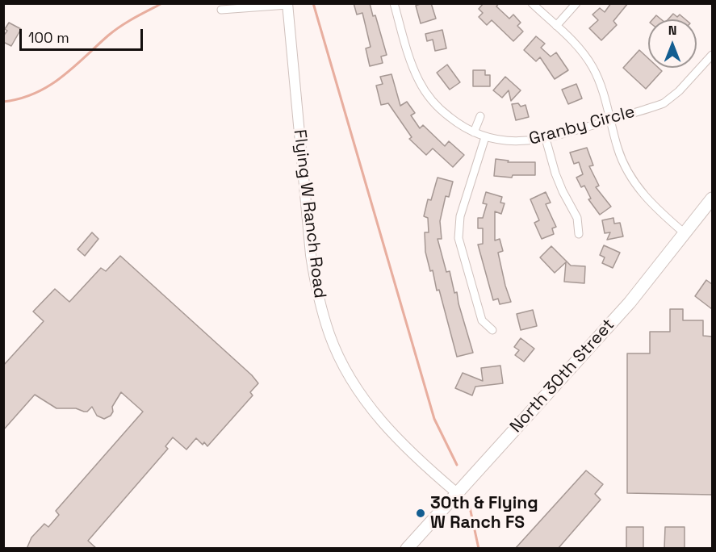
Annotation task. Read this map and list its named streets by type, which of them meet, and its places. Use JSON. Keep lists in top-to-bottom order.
{
  "streets": {
    "main road": ["North 30th Street"],
    "street": ["Granby Circle", "Flying W Ranch Road"]
  },
  "crossings": [
    ["Flying W Ranch Road", "North 30th Street"]
  ],
  "places": ["30th & Flying W Ranch FS"],
  "scale_bar": "100 m",
  "north": "top"
}
